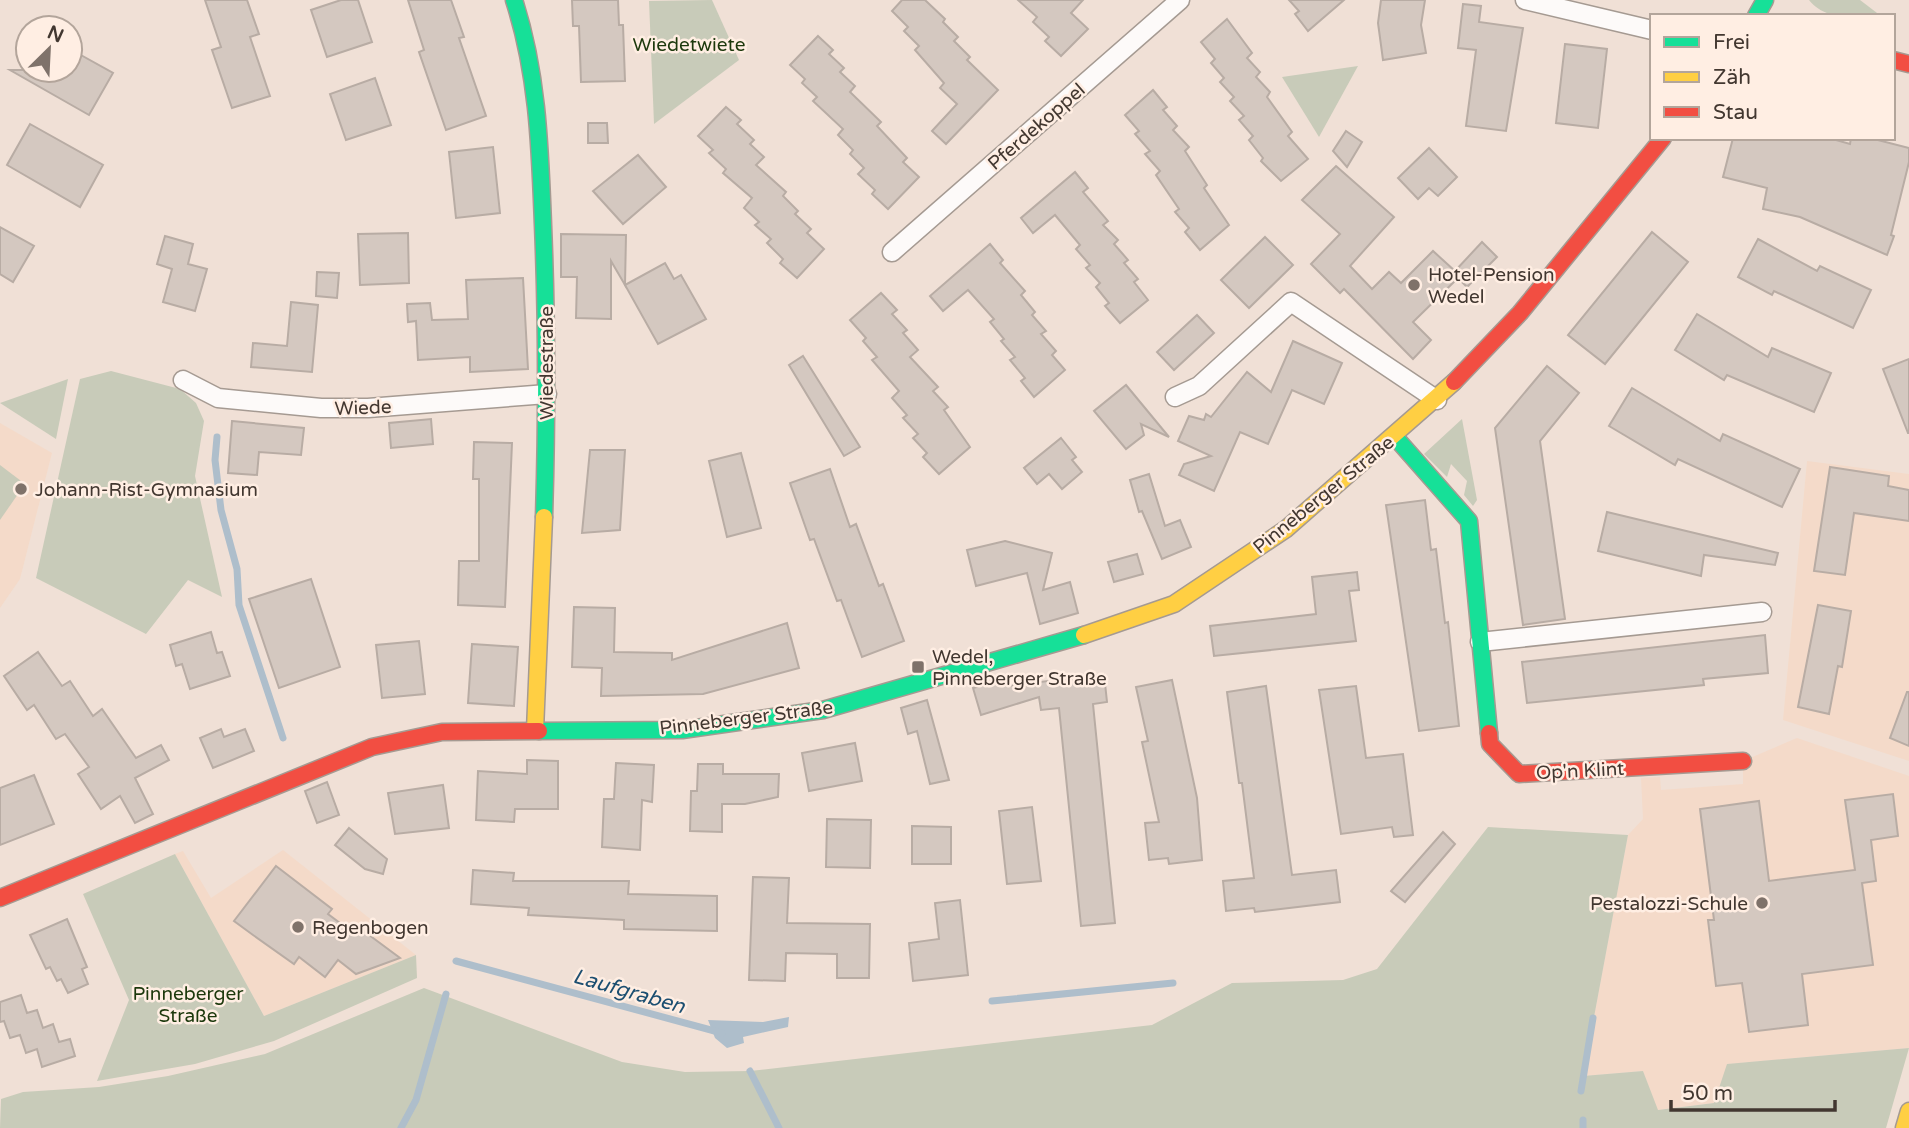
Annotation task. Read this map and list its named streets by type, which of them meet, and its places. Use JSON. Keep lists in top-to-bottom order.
{
  "streets": {
    "main road": ["Wiedestraße", "Pinneberger Straße", "Op'n Klint"],
    "street": ["Pferdekoppel", "Wiede"]
  },
  "crossings": [
    ["Wiedestraße", "Wiede"],
    ["Wiedestraße", "Pinneberger Straße"],
    ["Pinneberger Straße", "Op'n Klint"]
  ],
  "water": ["Laufgraben"],
  "parks": ["Wiedetwiete", "Pinneberger Straße"],
  "places": {
    "other": [
      "Hotel-Pension Wedel",
      "Johann-Rist-Gymnasium",
      "Pestalozzi-Schule",
      "Regenbogen"
    ],
    "transit": ["Wedel, Pinneberger Straße"]
  },
  "legend": ["Frei", "Zäh", "Stau"],
  "scale_bar": "50 m",
  "north": "top right"
}
